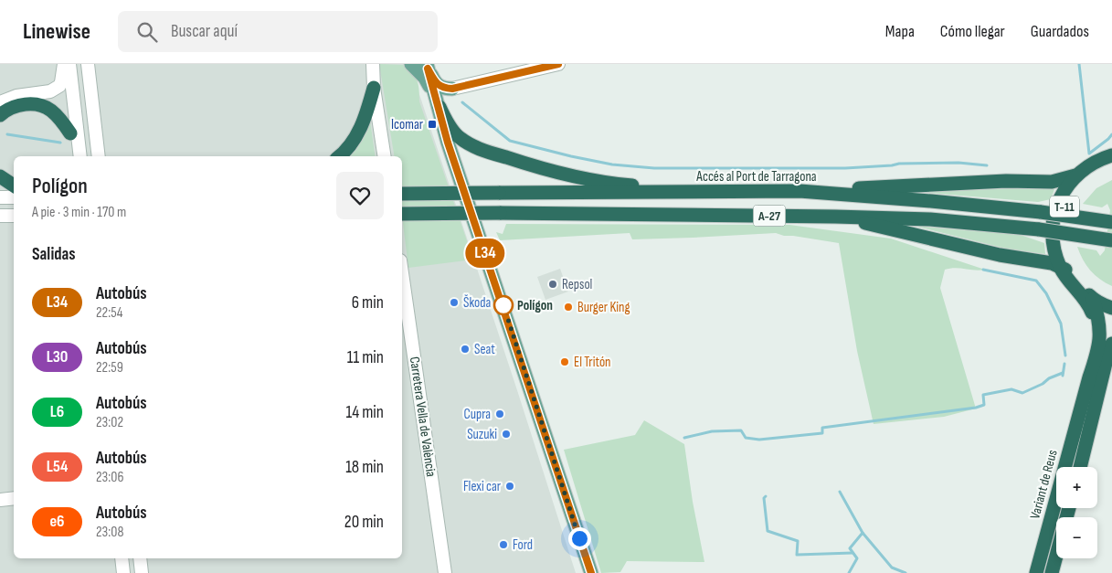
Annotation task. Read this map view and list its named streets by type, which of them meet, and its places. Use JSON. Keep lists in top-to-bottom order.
{
  "streets": {
    "highway": [
      "Accés al Port de Tarragona",
      "T-11",
      "A-27",
      "Variant de Reus"
    ],
    "street": ["Carretera Vella de València"]
  },
  "crossings": [
    ["T-11", "Variant de Reus"]
  ],
  "places": {
    "transit": ["Icomar"],
    "other": [
      "Repsol",
      "Škoda",
      "Polígon",
      "Burger King",
      "Seat",
      "El Tritón",
      "Cupra",
      "Suzuki",
      "Flexi car",
      "Ford"
    ]
  },
  "lines": ["bus line L34"],
  "page": {
    "header": "Linewise",
    "search": "Buscar aquí",
    "nav": ["Mapa", "Cómo llegar", "Guardados"],
    "on_map": "L34",
    "heading": [
      ["Polígon", "A pie · 3 min · 170 m"],
      "Salidas"
    ],
    "list": [
      {
        "mark": "L34",
        "name": "Autobús",
        "note": "22:54",
        "value": "6 min"
      },
      {
        "mark": "L30",
        "name": "Autobús",
        "note": "22:59",
        "value": "11 min"
      },
      {
        "mark": "L6",
        "name": "Autobús",
        "note": "23:02",
        "value": "14 min"
      },
      {
        "mark": "L54",
        "name": "Autobús",
        "note": "23:06",
        "value": "18 min"
      },
      {
        "mark": "e6",
        "name": "Autobús",
        "note": "23:08",
        "value": "20 min"
      }
    ],
    "map_buttons": ["+", "−"]
  }
}
